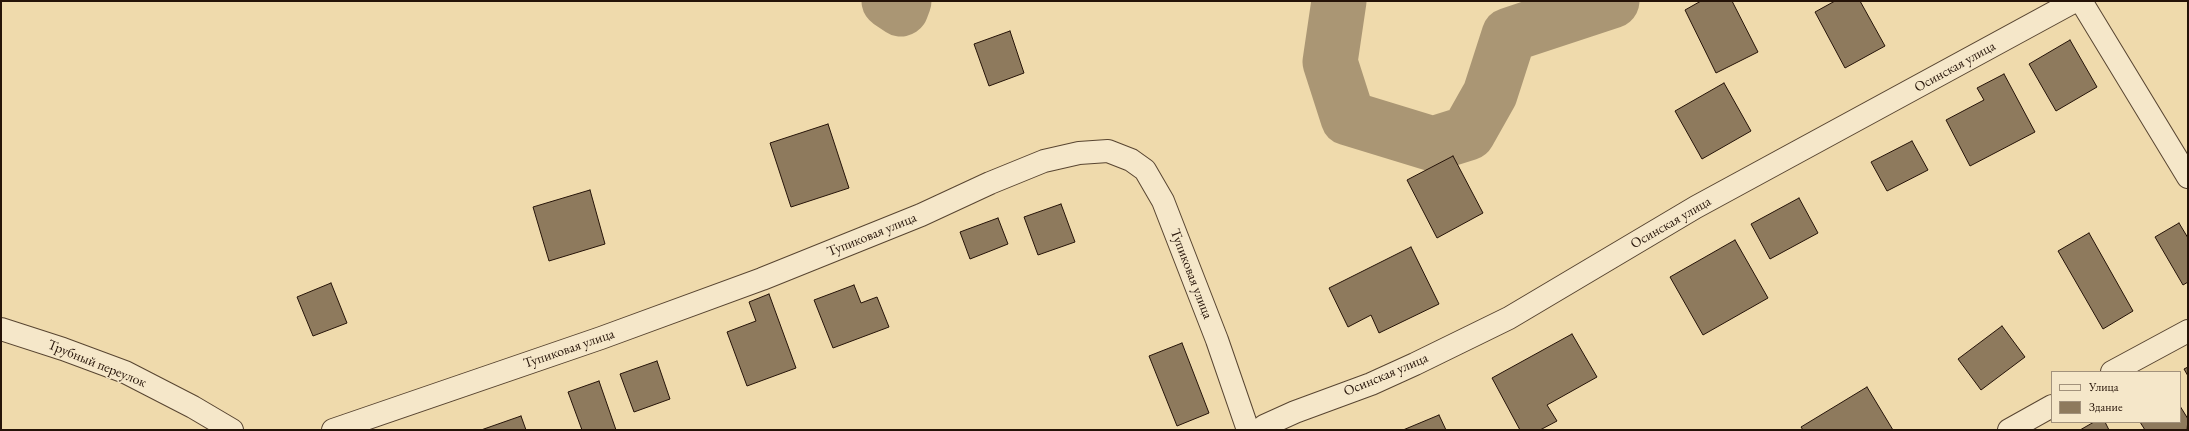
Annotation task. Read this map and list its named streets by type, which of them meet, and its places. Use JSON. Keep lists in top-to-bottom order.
{
  "streets": {
    "street": ["Осинская улица", "Тупиковая улица", "Трубный переулок"]
  },
  "legend": ["Улица", "Здание"]
}
